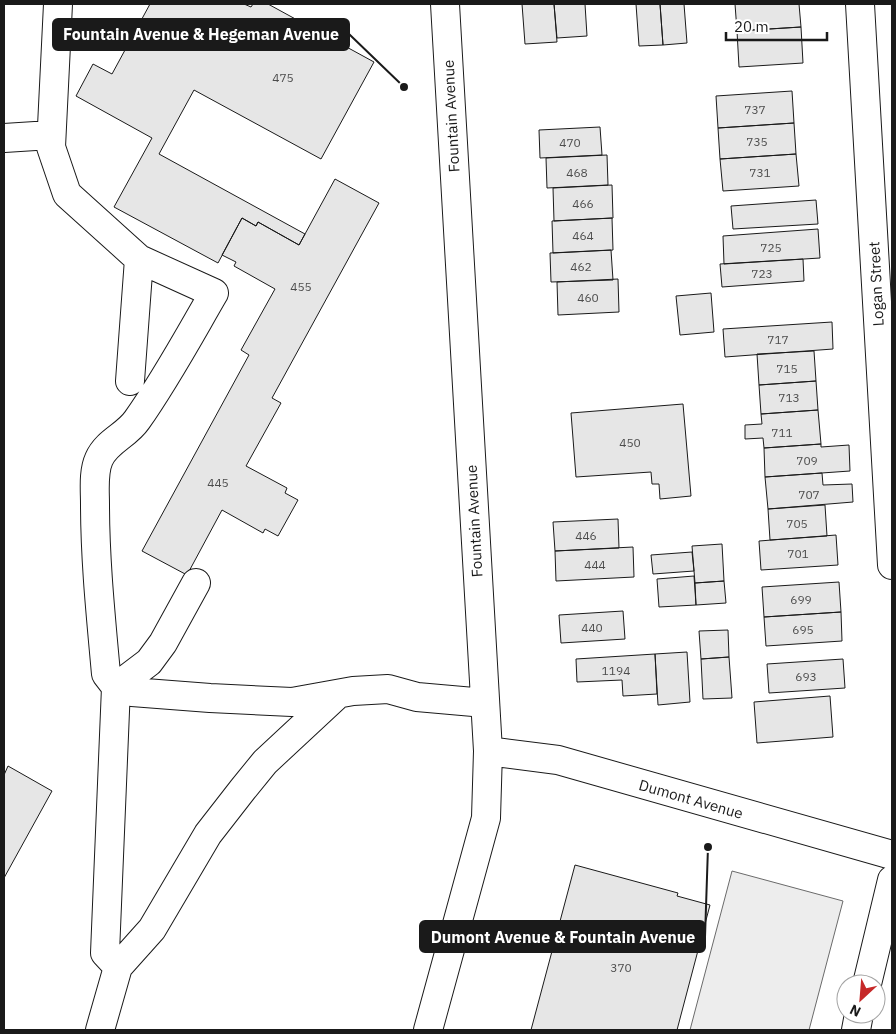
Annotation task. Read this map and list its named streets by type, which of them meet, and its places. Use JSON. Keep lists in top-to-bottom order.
{
  "streets": {
    "street": ["Fountain Avenue", "Logan Street", "Dumont Avenue"]
  },
  "crossings": [
    ["Fountain Avenue", "Dumont Avenue"]
  ],
  "places": ["Fountain Avenue & Hegeman Avenue", "Dumont Avenue & Fountain Avenue"],
  "house_numbers": [
    "475",
    "737",
    "735",
    "470",
    "468",
    "731",
    "466",
    "464",
    "725",
    "462",
    "723",
    "455",
    "460",
    "717",
    "715",
    "713",
    "711",
    "450",
    "709",
    "445",
    "707",
    "705",
    "446",
    "701",
    "444",
    "699",
    "440",
    "695",
    "1194",
    "693",
    "370"
  ],
  "scale_bar": "20 m",
  "north": "bottom left"
}
